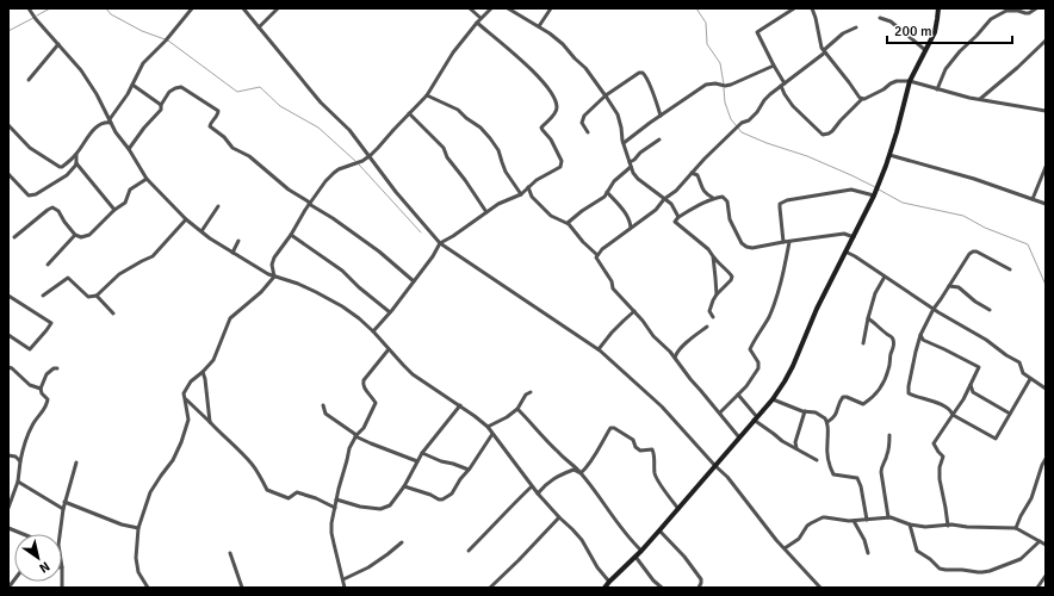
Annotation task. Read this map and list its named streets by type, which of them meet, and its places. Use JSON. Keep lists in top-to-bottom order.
{
  "scale_bar": "200 m",
  "north": "bottom right"
}
